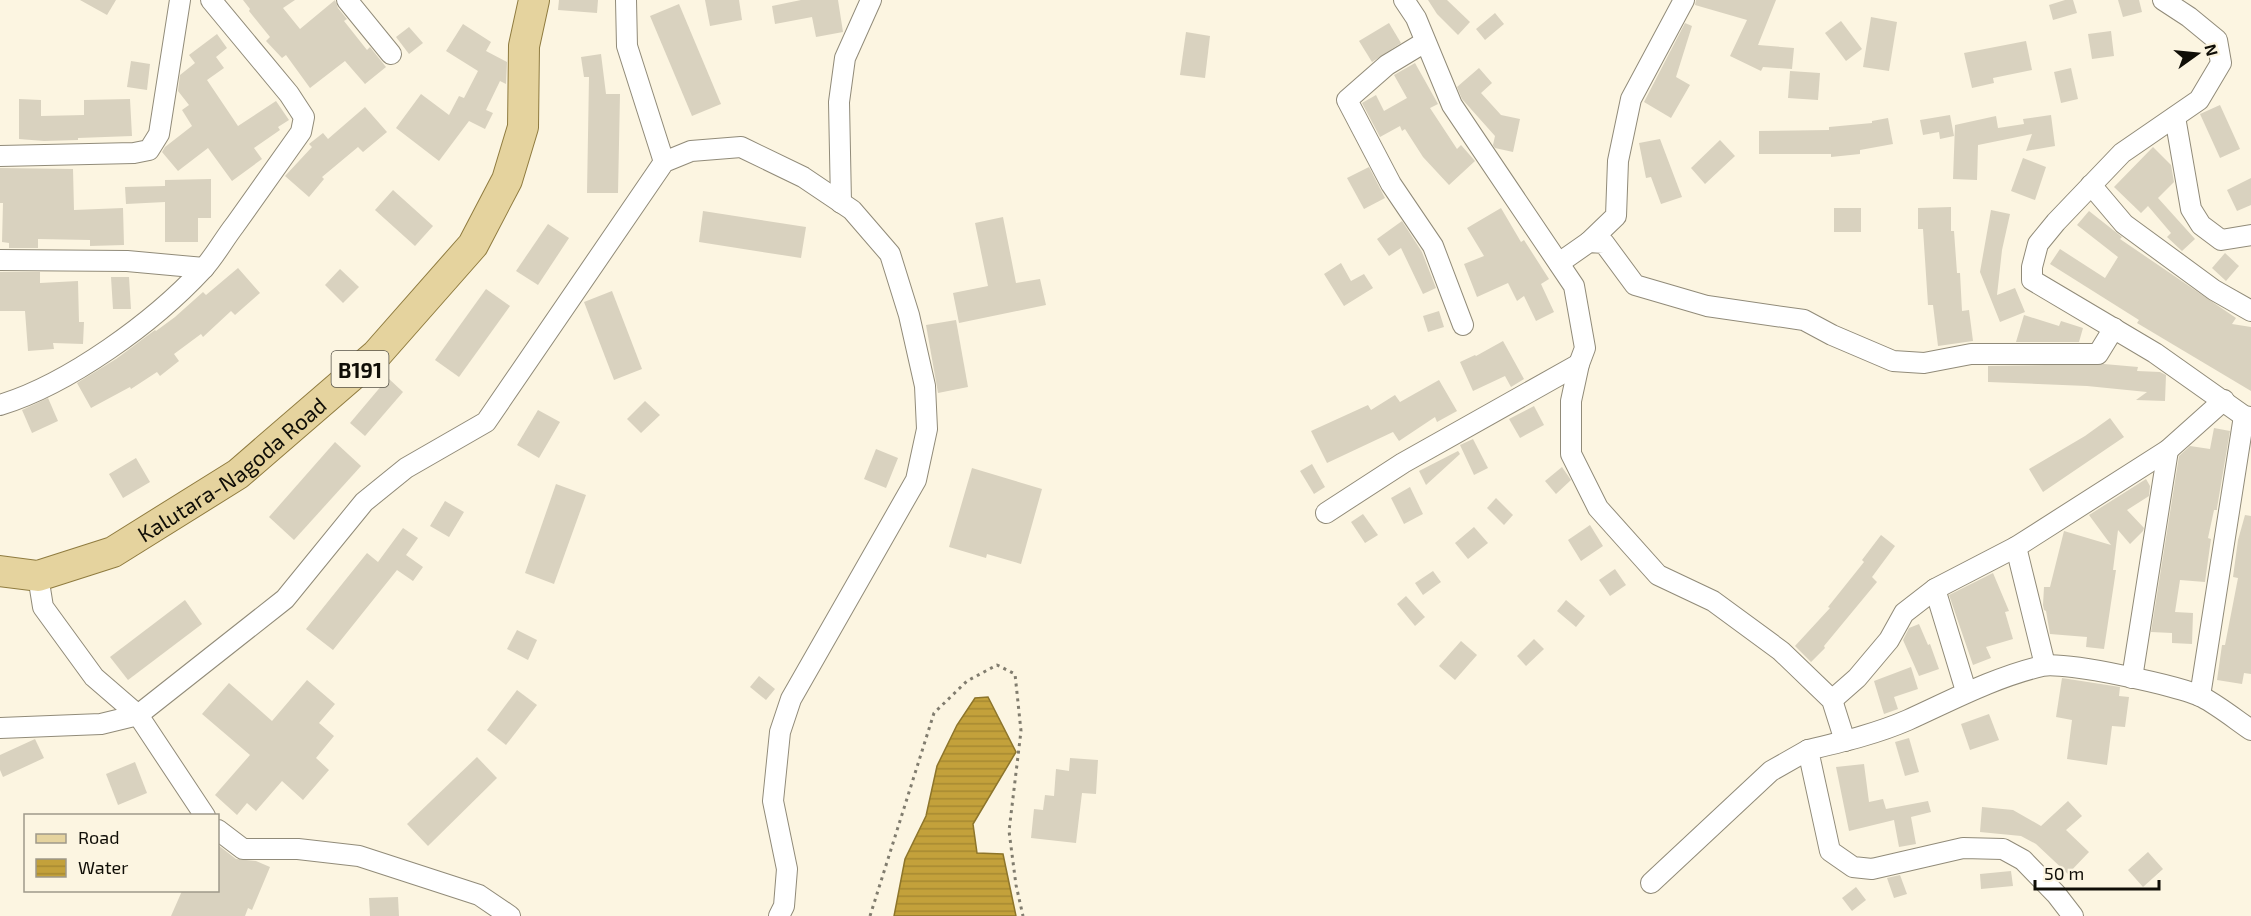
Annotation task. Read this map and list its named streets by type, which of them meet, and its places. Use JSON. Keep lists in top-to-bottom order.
{
  "streets": {
    "main road": ["B191", "Kalutara-Nagoda Road"]
  },
  "legend": ["Road", "Water"],
  "scale_bar": "50 m",
  "north": "right"
}
